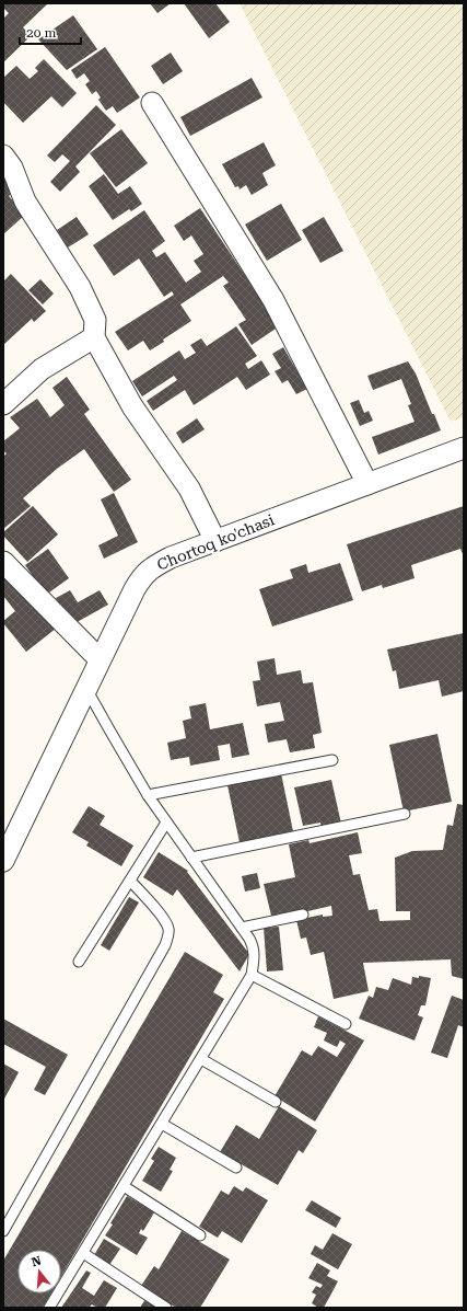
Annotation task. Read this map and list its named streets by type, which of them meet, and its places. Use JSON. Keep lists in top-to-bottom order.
{
  "streets": {
    "street": ["Chortoq ko'chasi"]
  },
  "scale_bar": "20 m",
  "north": "top"
}
